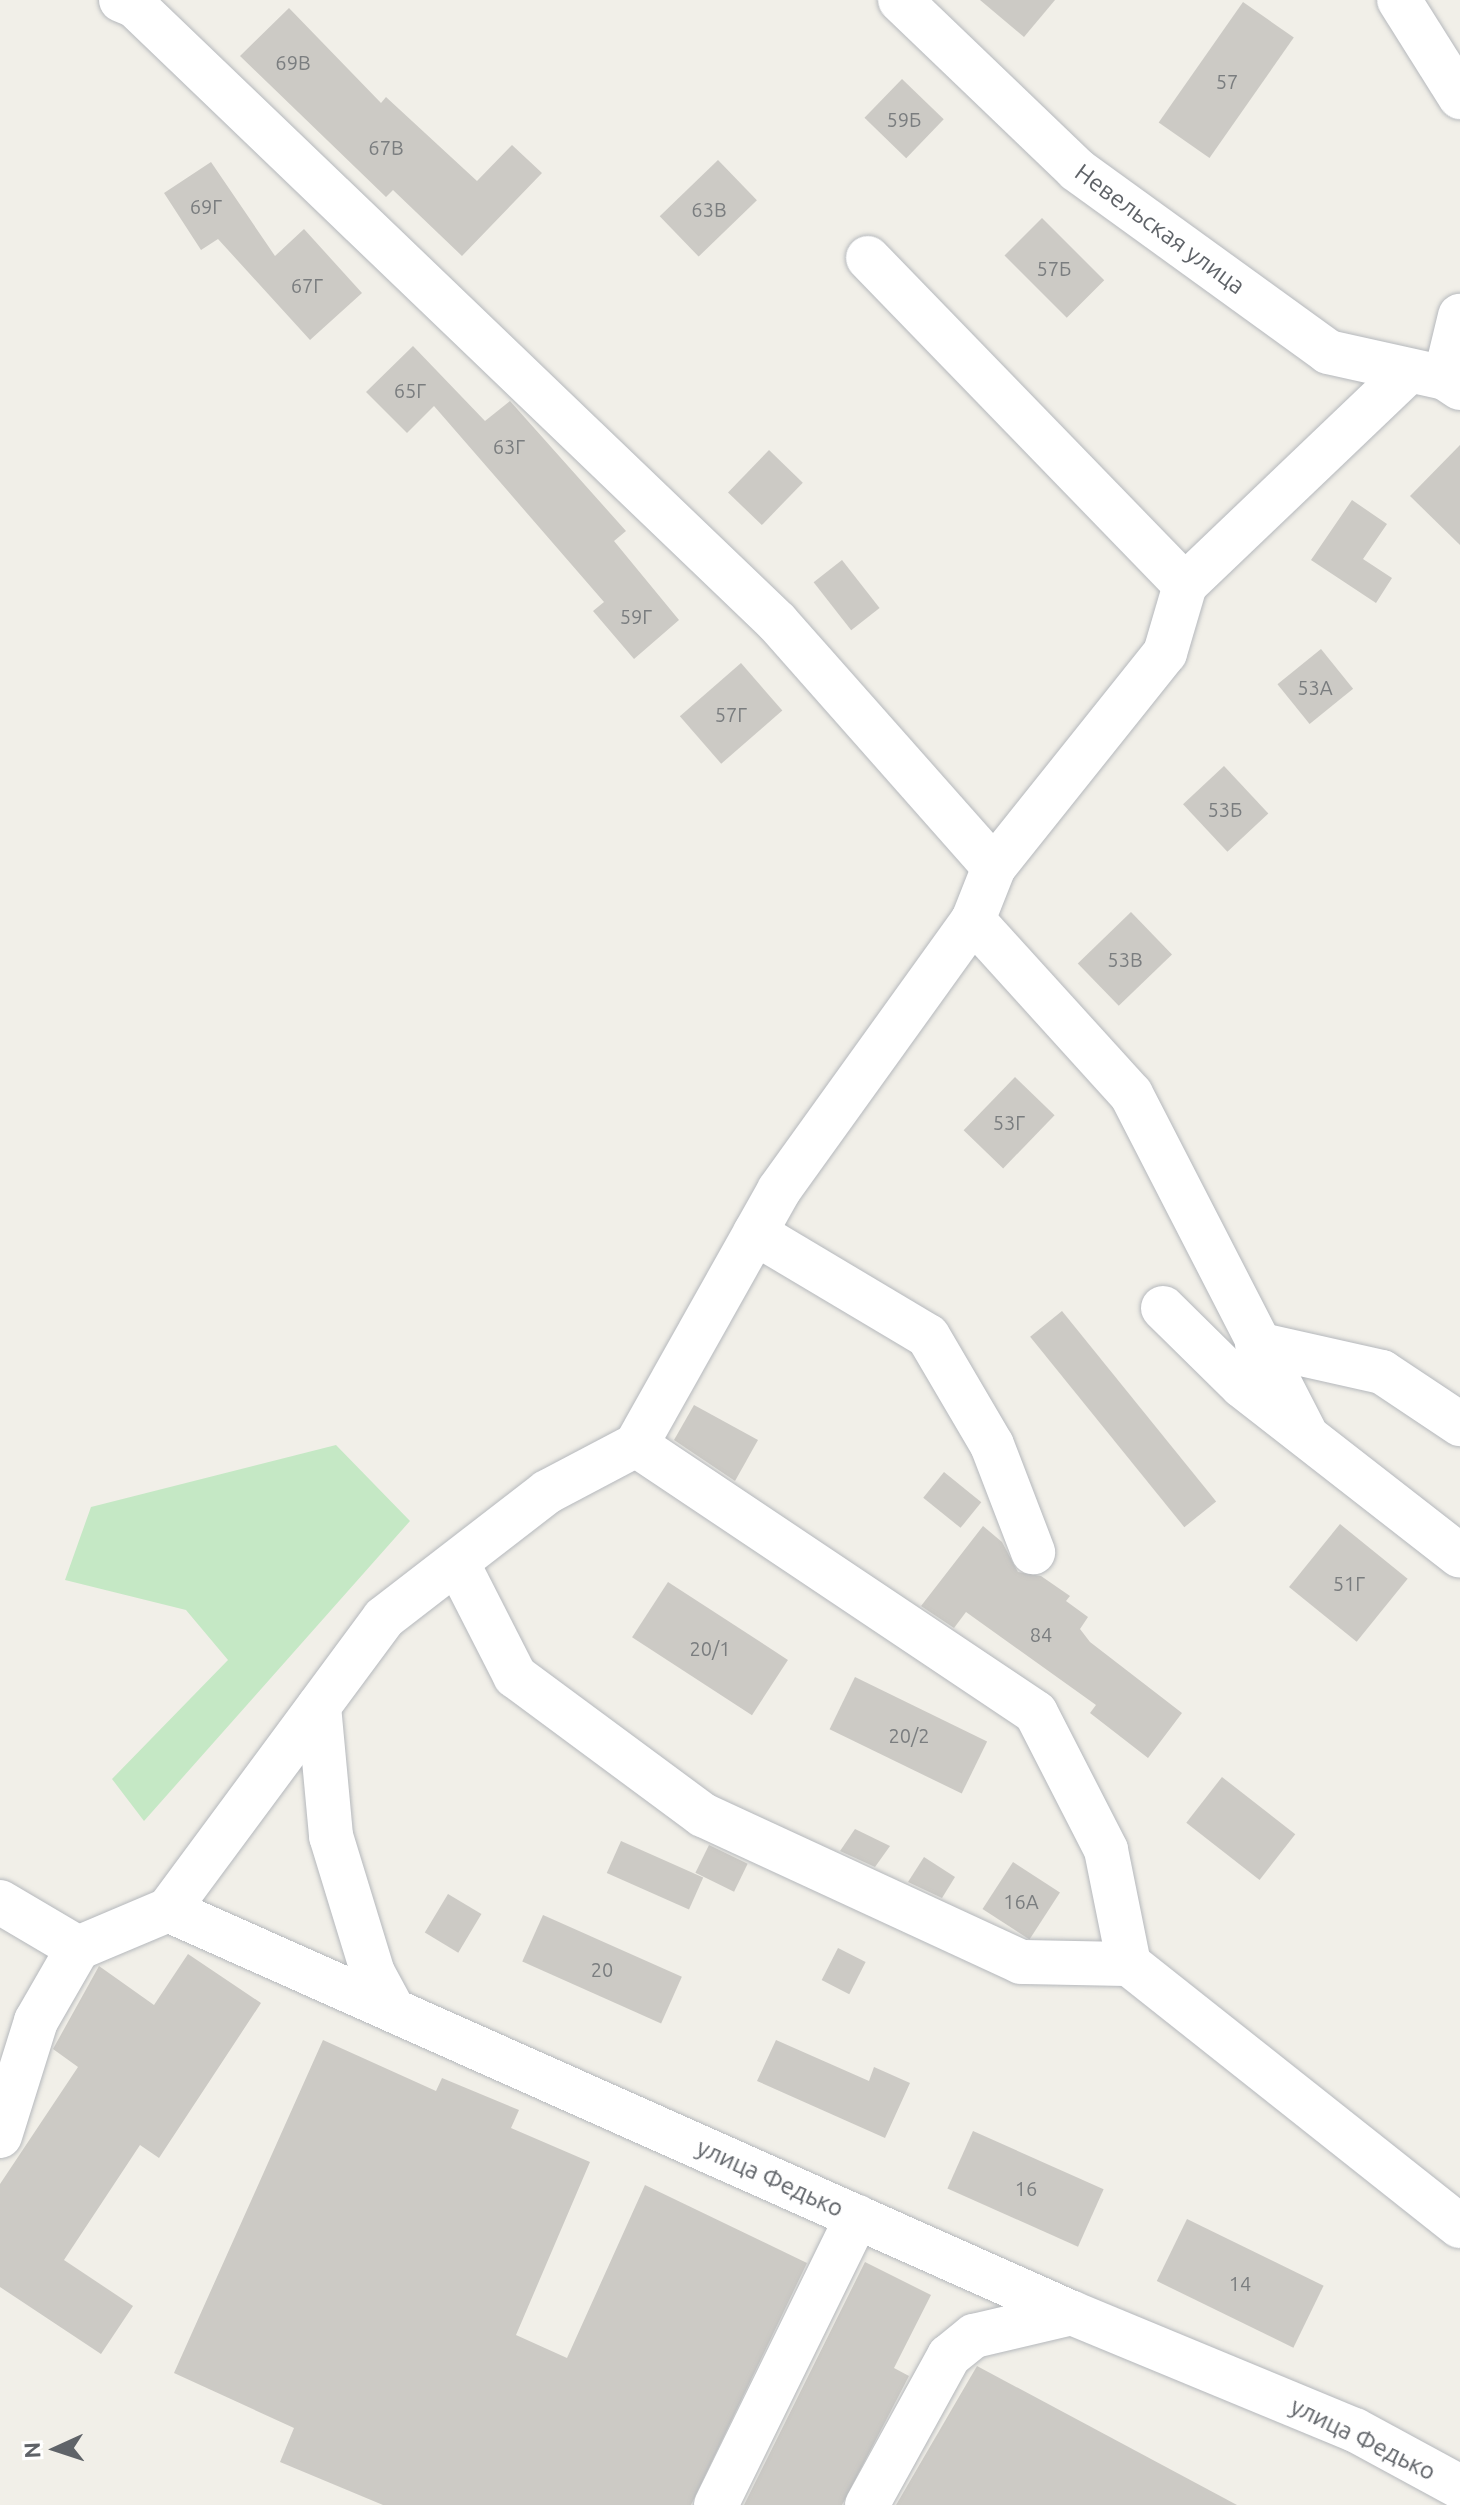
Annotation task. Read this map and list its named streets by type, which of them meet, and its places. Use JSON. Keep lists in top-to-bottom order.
{
  "streets": {
    "street": ["Невельская улица", "улица Федько"]
  },
  "house_numbers": [
    "69В",
    "57",
    "59Б",
    "67В",
    "69Г",
    "63В",
    "57Б",
    "67Г",
    "65Г",
    "63Г",
    "59Г",
    "53А",
    "57Г",
    "53Б",
    "53В",
    "53Г",
    "51Г",
    "84",
    "20/1",
    "20/2",
    "16А",
    "20",
    "16",
    "14"
  ],
  "north": "left"
}
